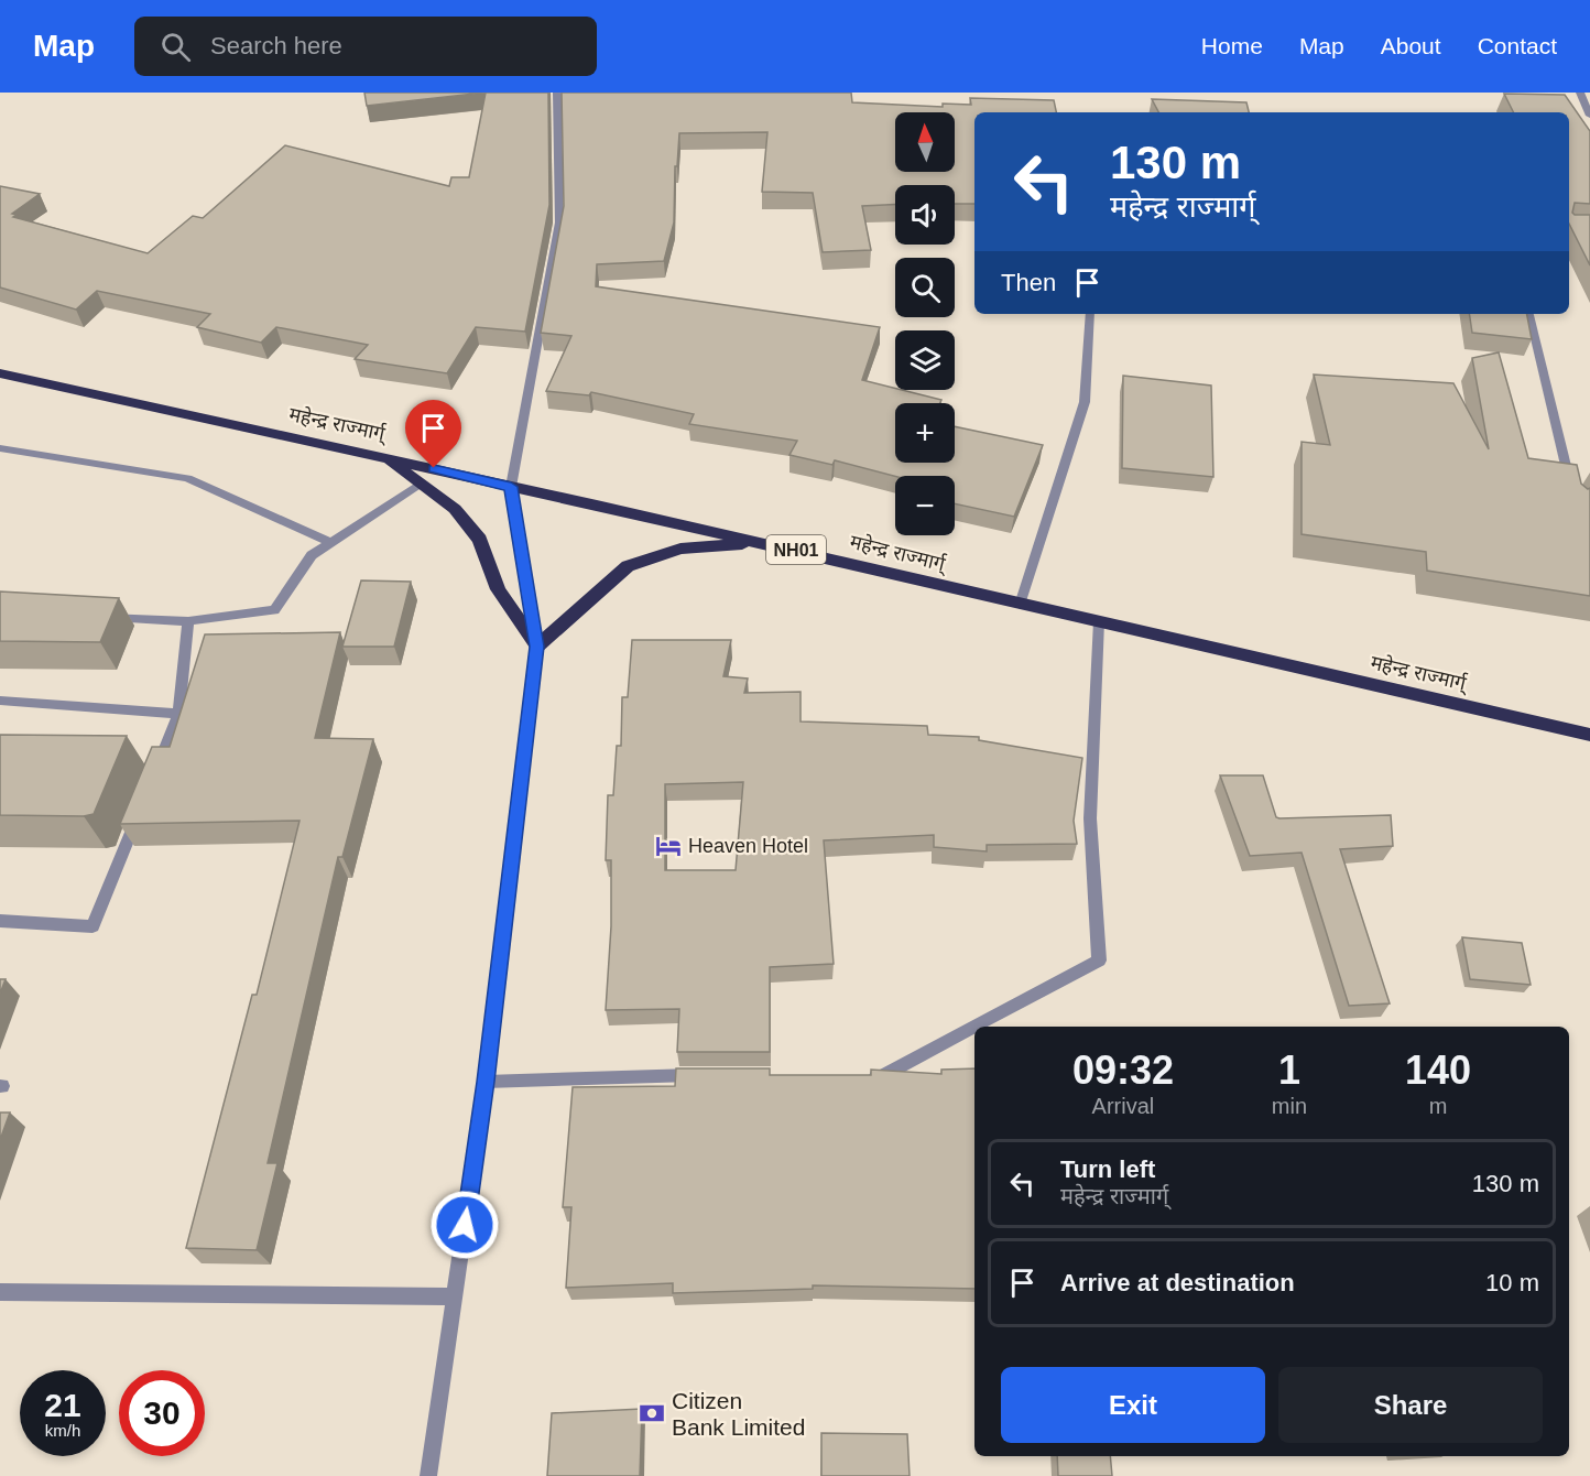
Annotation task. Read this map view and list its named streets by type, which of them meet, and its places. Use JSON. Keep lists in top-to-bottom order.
{
  "streets": {
    "highway": ["महेन्द्र राज्मार्ग्", "NH01"]
  },
  "places": {
    "hotel": ["Heaven Hotel"],
    "bank": ["Citizen Bank Limited"]
  },
  "north": "top",
  "page": {
    "header": "Map",
    "search": "Search here",
    "nav": [
      "Home",
      "Map",
      "About",
      "Contact"
    ],
    "map_buttons": ["+", "−"],
    "turn": ["130 m", "महेन्द्र राज्मार्ग्"],
    "then": "Then",
    "eta": [
      "09:32",
      "Arrival",
      "1",
      "min",
      "140",
      "m"
    ],
    "list": [
      {
        "name": "Turn left",
        "note": "महेन्द्र राज्मार्ग्",
        "value": "130 m"
      },
      {
        "name": "Arrive at destination",
        "value": "10 m"
      }
    ],
    "buttons": ["Exit", "Share"],
    "speed": "21 km/h",
    "limit": "30"
  }
}
